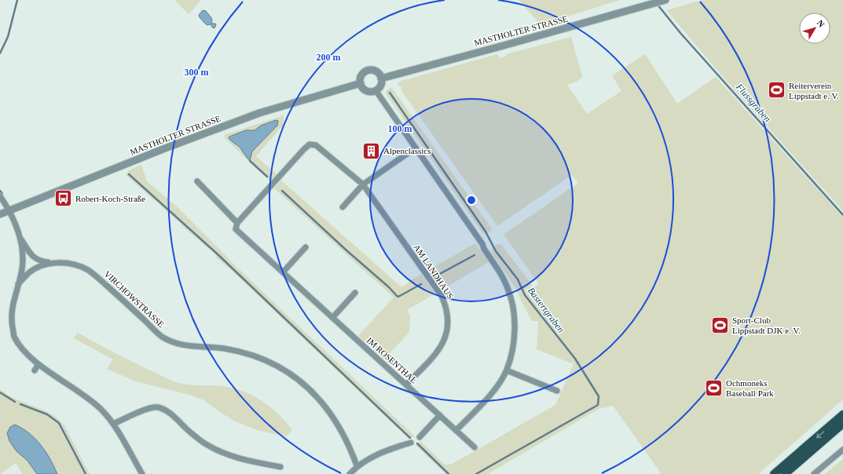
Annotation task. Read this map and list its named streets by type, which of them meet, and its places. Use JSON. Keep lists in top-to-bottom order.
{
  "streets": {
    "street": [
      "MASTHOLTER STRASSE",
      "AM LANDHAUS",
      "VIRCHOWSTRASSE",
      "IM ROSENTHAL"
    ]
  },
  "crossings": [
    ["AM LANDHAUS", "IM ROSENTHAL"]
  ],
  "water": ["Flussgraben", "Bastertgraben"],
  "places": {
    "sports": ["Reiterverein Lippstadt e. V.", "Sport-Club Lippstadt DJK e. V.", "Ochmoneks Baseball Park"],
    "building": ["Alpenclassics"],
    "bus stop": ["Robert-Koch-Straße"]
  },
  "north": "top right",
  "rings": ["200 m", "300 m", "100 m"]
}
